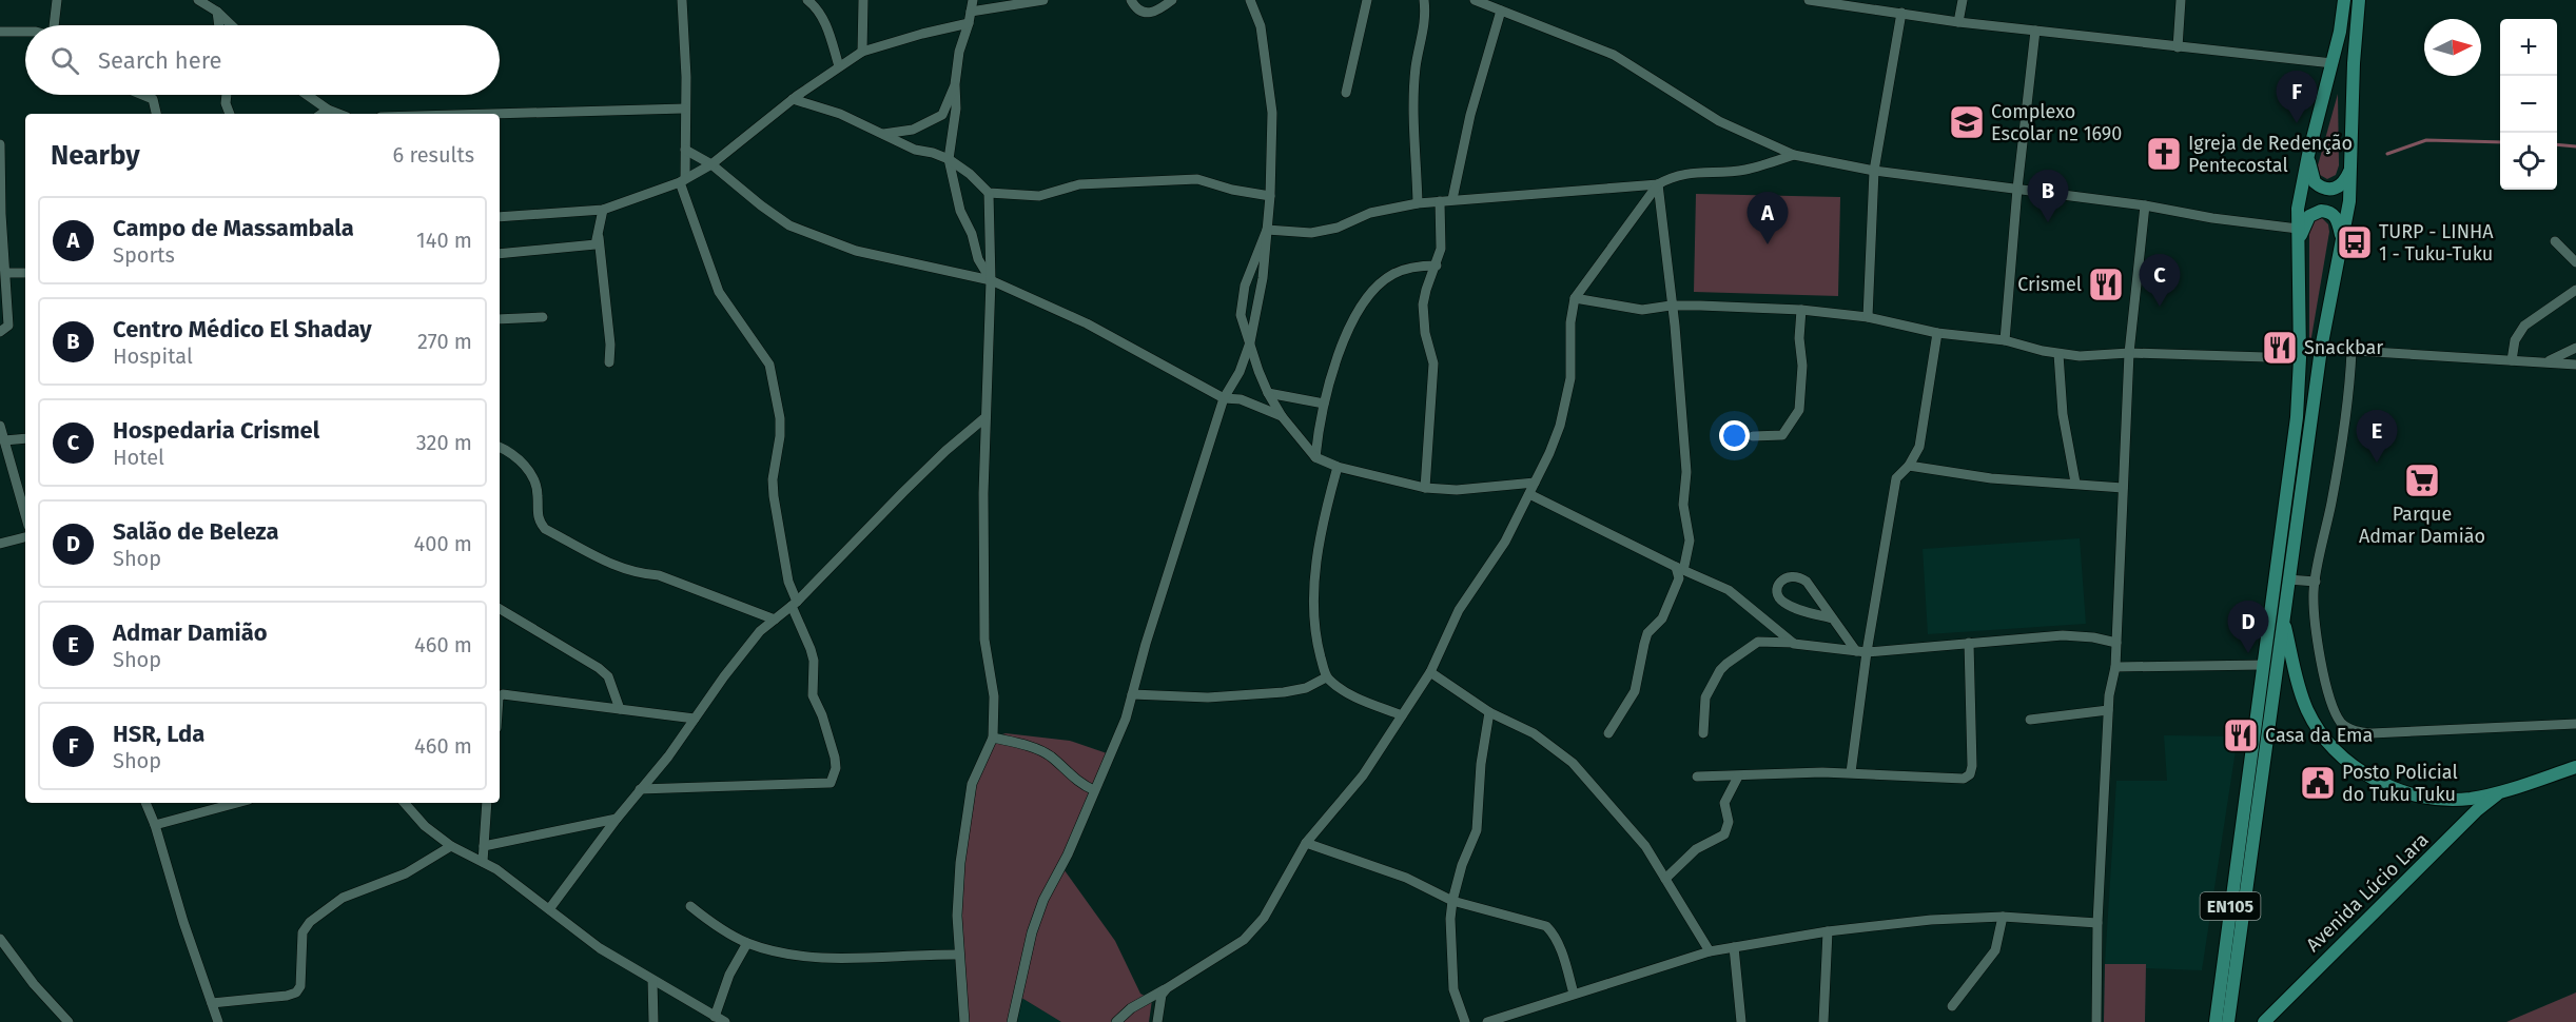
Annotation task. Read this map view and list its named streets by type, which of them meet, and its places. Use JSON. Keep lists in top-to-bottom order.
{
  "streets": {
    "main road": ["Avenida Lúcio Lara", "EN105"]
  },
  "crossings": [
    ["Avenida Lúcio Lara", "EN105"]
  ],
  "places": {
    "school or university": ["Complexo Escolar nº 1690"],
    "church": ["Igreja de Redenção Pentecostal"],
    "bus stop": ["TURP - LINHA 1 - Tuku-Tuku"],
    "restaurant": ["Crismel", "Snackbar", "Casa da Ema"],
    "supermarket": ["Parque Admar Damião"],
    "public building": ["Posto Policial do Tuku Tuku"]
  },
  "north": "right",
  "page": {
    "map_buttons": ["+", "−"],
    "search": "Search here",
    "pins": [
      "F",
      "B",
      "A",
      "C",
      "E",
      "D"
    ],
    "heading": ["Nearby", "6 results"],
    "list": [
      {
        "mark": "A",
        "name": "Campo de Massambala",
        "note": "Sports",
        "value": "140 m"
      },
      {
        "mark": "B",
        "name": "Centro Médico El Shaday",
        "note": "Hospital",
        "value": "270 m"
      },
      {
        "mark": "C",
        "name": "Hospedaria Crismel",
        "note": "Hotel",
        "value": "320 m"
      },
      {
        "mark": "D",
        "name": "Salão de Beleza",
        "note": "Shop",
        "value": "400 m"
      },
      {
        "mark": "E",
        "name": "Admar Damião",
        "note": "Shop",
        "value": "460 m"
      },
      {
        "mark": "F",
        "name": "HSR, Lda",
        "note": "Shop",
        "value": "460 m"
      }
    ]
  }
}
